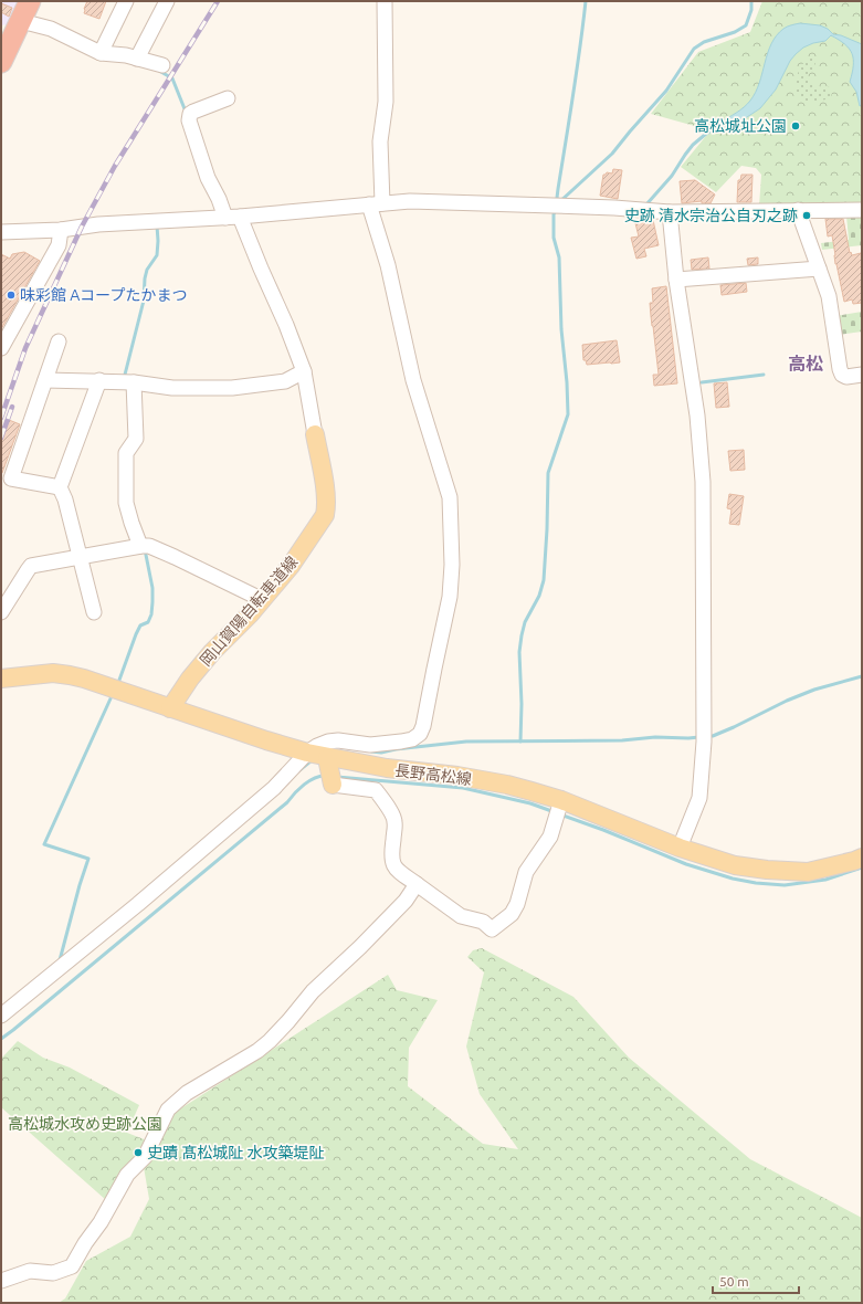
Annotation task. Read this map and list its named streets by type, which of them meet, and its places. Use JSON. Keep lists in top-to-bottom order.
{
  "streets": {
    "main road": ["岡山賀陽自転車道線", "長野高松線"]
  },
  "crossings": [
    ["岡山賀陽自転車道線", "長野高松線"]
  ],
  "districts": ["高松"],
  "parks": ["高松城水攻め史跡公園"],
  "places": [
    "高松城址公園",
    "史跡 清水宗治公自刃之跡",
    "味彩館 Aコープたかまつ",
    "史蹟 髙松城阯 水攻築堤阯"
  ],
  "scale_bar": "50 m"
}
